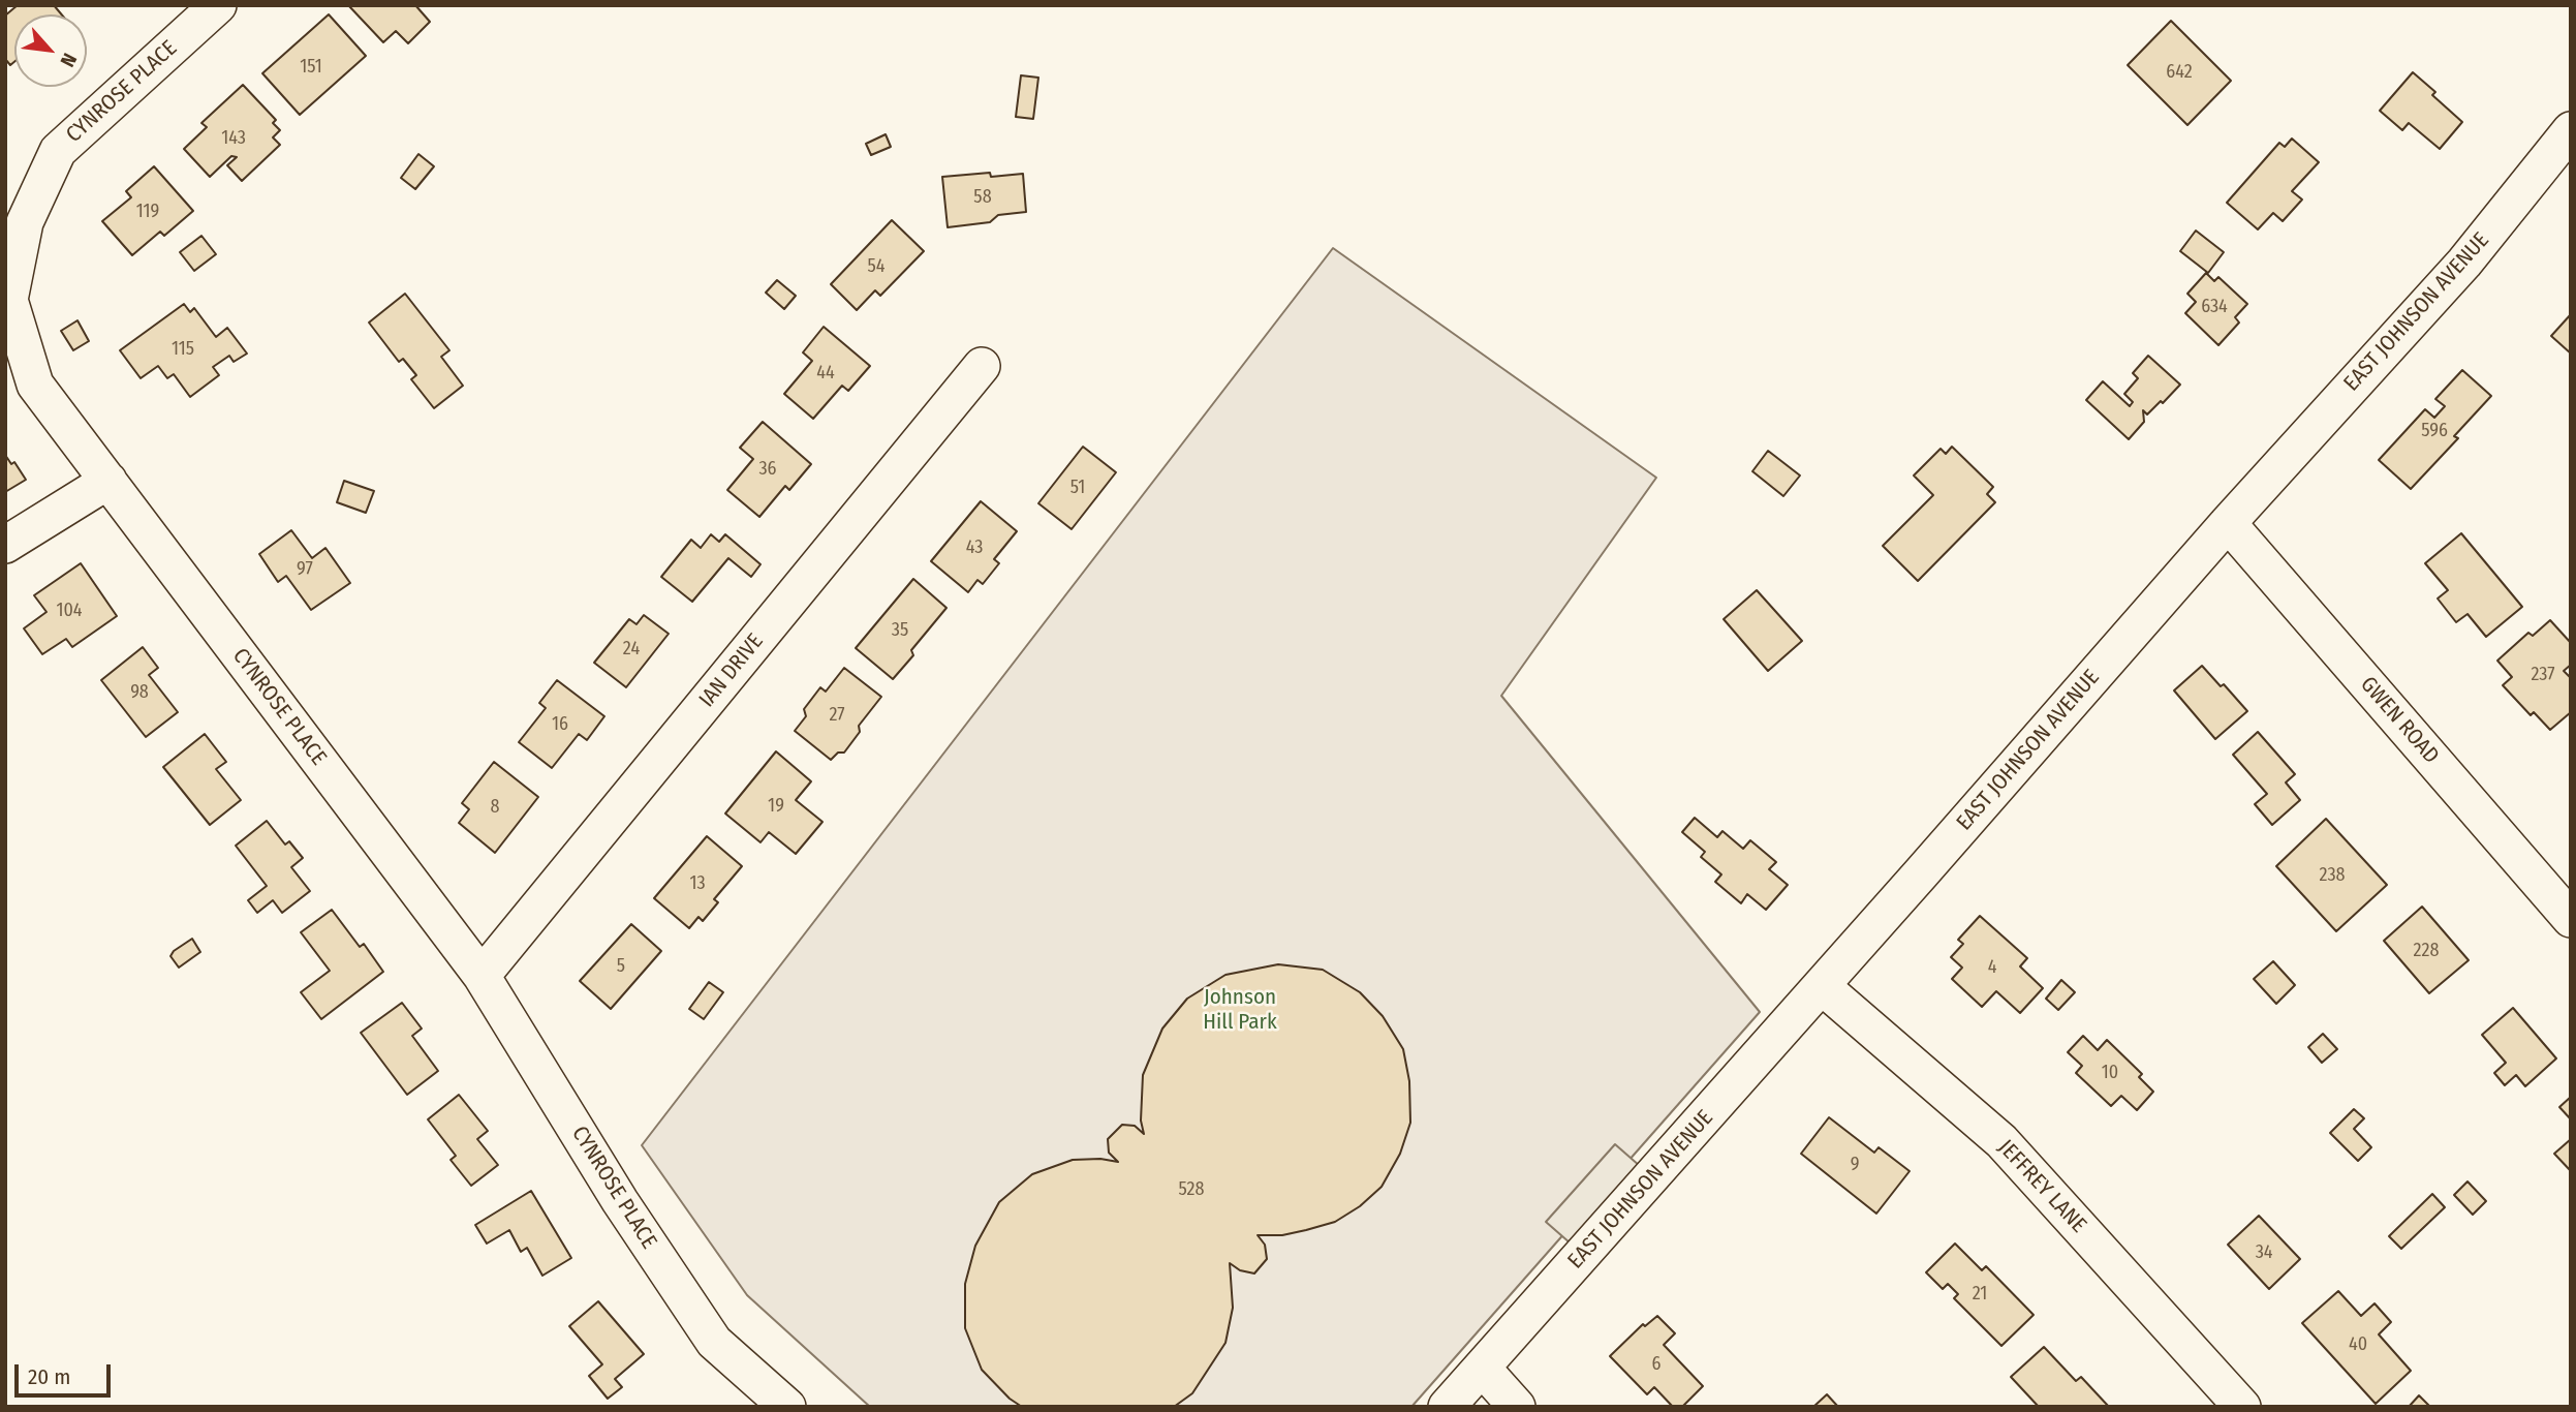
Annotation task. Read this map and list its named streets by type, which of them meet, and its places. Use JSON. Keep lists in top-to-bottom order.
{
  "streets": {
    "street": [
      "CYNROSE PLACE",
      "EAST JOHNSON AVENUE",
      "IAN DRIVE",
      "GWEN ROAD",
      "JEFFREY LANE"
    ]
  },
  "crossings": [
    ["CYNROSE PLACE", "IAN DRIVE"],
    ["EAST JOHNSON AVENUE", "GWEN ROAD"],
    ["EAST JOHNSON AVENUE", "JEFFREY LANE"]
  ],
  "parks": ["Johnson Hill Park"],
  "house_numbers": [
    "151",
    "642",
    "143",
    "58",
    "119",
    "54",
    "634",
    "115",
    "44",
    "596",
    "36",
    "51",
    "43",
    "97",
    "104",
    "35",
    "24",
    "237",
    "98",
    "27",
    "16",
    "19",
    "8",
    "238",
    "13",
    "228",
    "5",
    "4",
    "10",
    "9",
    "528",
    "34",
    "21",
    "40",
    "6"
  ],
  "scale_bar": "20 m",
  "north": "bottom right"
}
